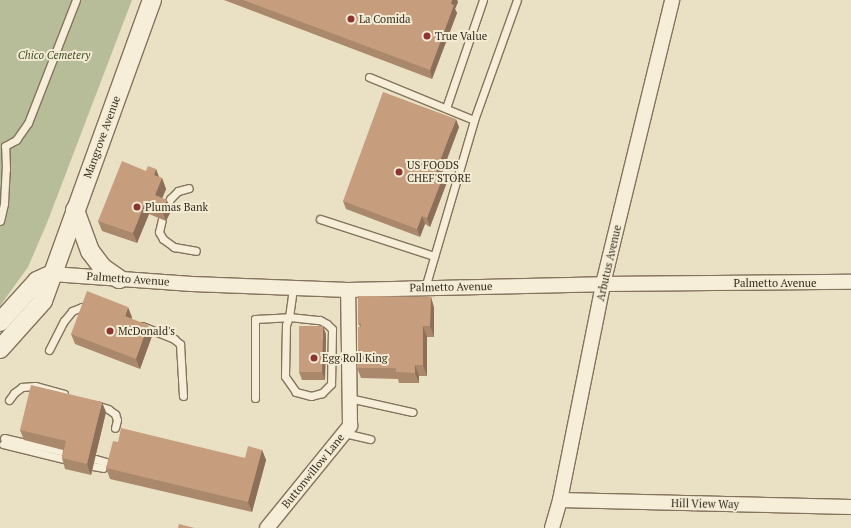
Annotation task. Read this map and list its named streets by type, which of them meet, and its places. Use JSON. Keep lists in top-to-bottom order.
{
  "streets": {
    "street": [
      "Mangrove Avenue",
      "Arbutus Avenue",
      "Palmetto Avenue",
      "Buttonwillow Lane",
      "Hill View Way"
    ]
  },
  "crossings": [
    ["Mangrove Avenue", "Palmetto Avenue"],
    ["Arbutus Avenue", "Palmetto Avenue"],
    ["Arbutus Avenue", "Hill View Way"],
    ["Palmetto Avenue", "Buttonwillow Lane"]
  ],
  "parks": ["Chico Cemetery"],
  "places": [
    "La Comida",
    "True Value",
    "US FOODS CHEF'STORE",
    "Plumas Bank",
    "McDonald's",
    "Egg Roll King"
  ]
}
